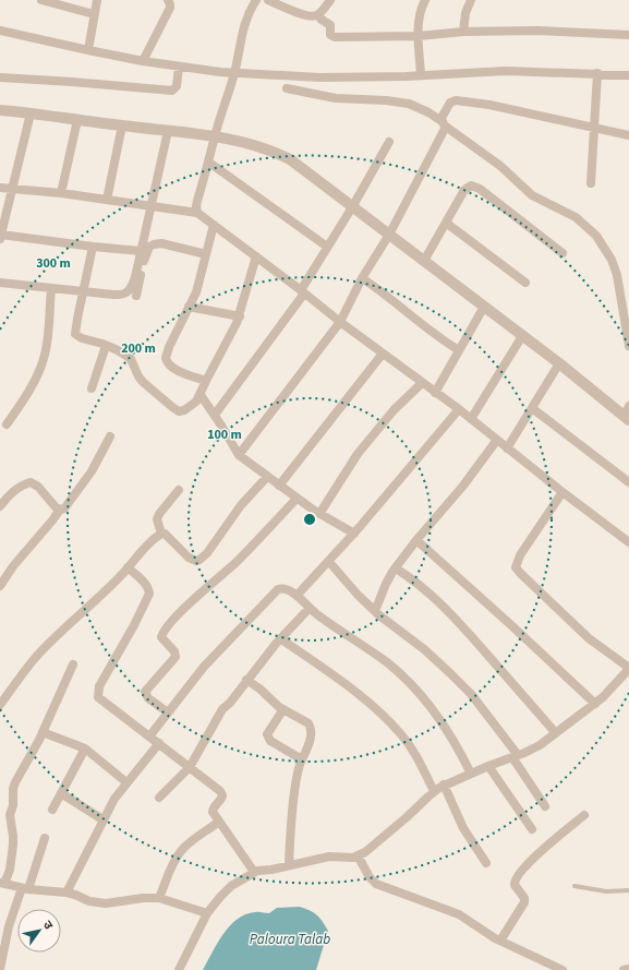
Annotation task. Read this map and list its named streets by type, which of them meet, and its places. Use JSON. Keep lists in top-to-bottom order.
{
  "water": ["Paloura Talab"],
  "north": "top right",
  "rings": ["300 m", "200 m", "100 m"]
}
